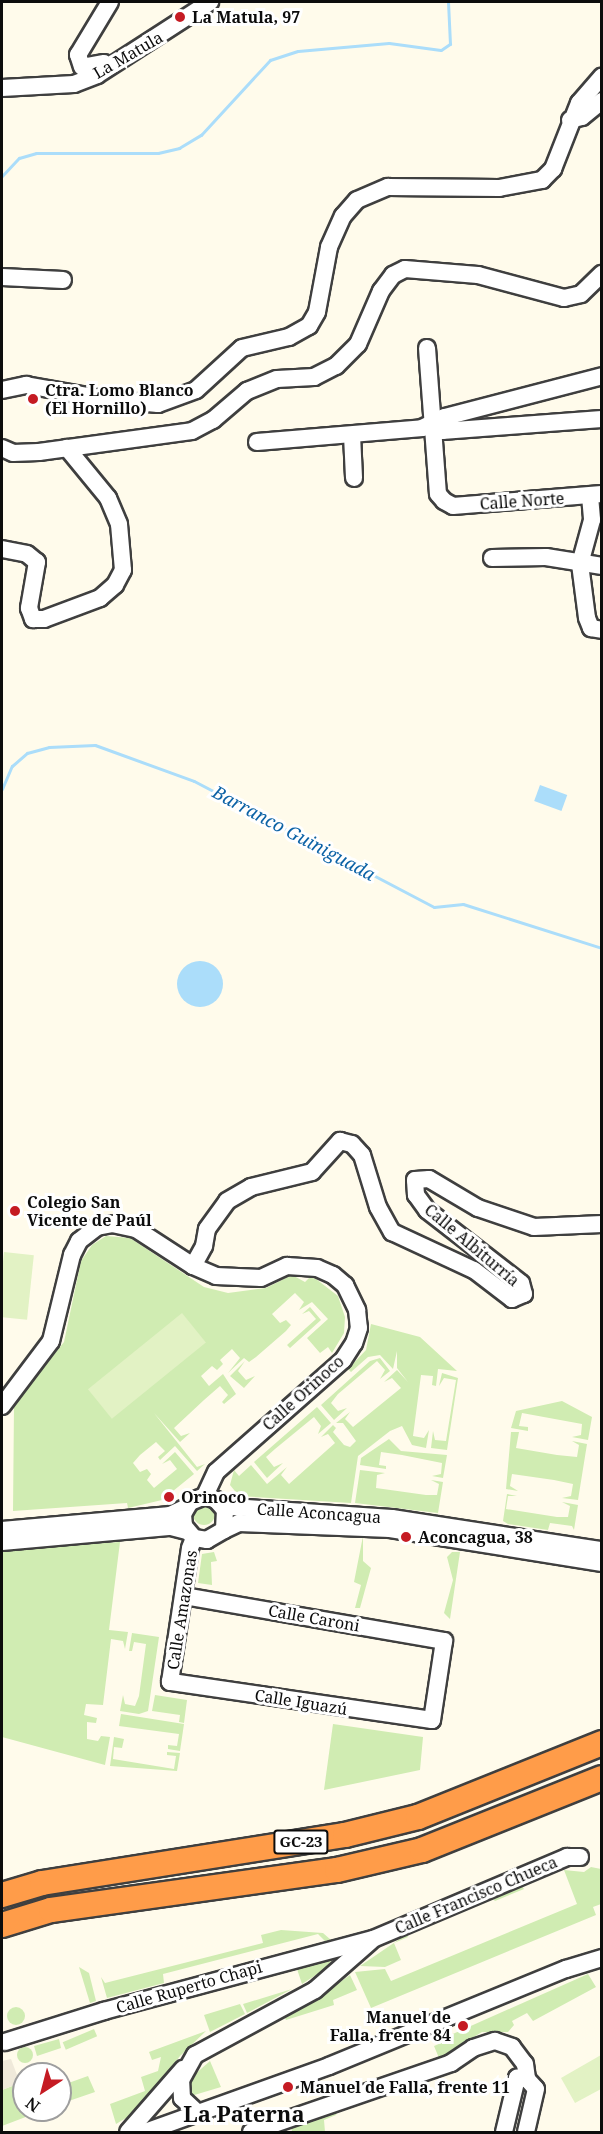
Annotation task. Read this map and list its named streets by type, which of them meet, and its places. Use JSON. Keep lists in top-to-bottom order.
{
  "streets": {
    "highway": ["GC-23"],
    "street": [
      "La Matula",
      "Calle Norte",
      "Calle Albiturría",
      "Calle Orinoco",
      "Calle Aconcagua",
      "Calle Amazonas",
      "Calle Caroni",
      "Calle Iguazú",
      "Calle Francisco Chueca",
      "Calle Ruperto Chapi"
    ]
  },
  "crossings": [
    ["Calle Albiturría", "Calle Orinoco"],
    ["Calle Orinoco", "Calle Aconcagua"],
    ["Calle Orinoco", "Calle Amazonas"],
    ["Calle Aconcagua", "Calle Amazonas"],
    ["Calle Amazonas", "Calle Caroni"],
    ["Calle Amazonas", "Calle Iguazú"],
    ["Calle Caroni", "Calle Iguazú"],
    ["Calle Francisco Chueca", "Calle Ruperto Chapi"]
  ],
  "districts": ["La Paterna"],
  "water": ["Barranco Guiniguada"],
  "places": [
    "La Matula, 97",
    "Ctra. Lomo Blanco (El Hornillo)",
    "Colegio San Vicente de Paúl",
    "Orinoco",
    "Aconcagua, 38",
    "Manuel de Falla, frente 84",
    "Manuel de Falla, frente 11"
  ],
  "north": "bottom left"
}
